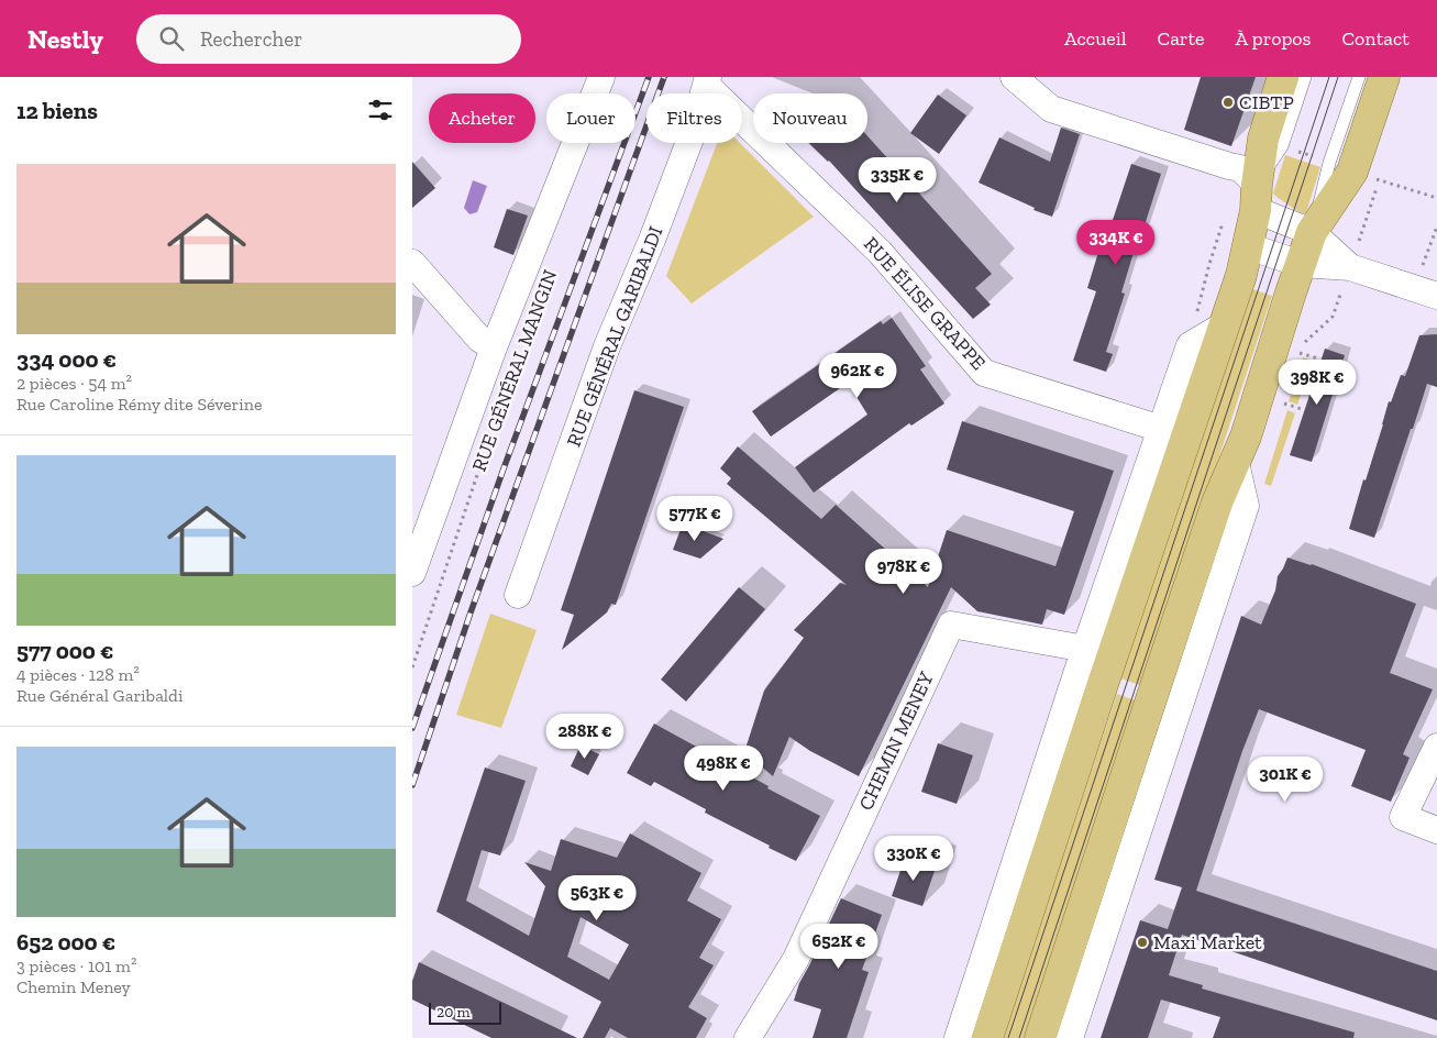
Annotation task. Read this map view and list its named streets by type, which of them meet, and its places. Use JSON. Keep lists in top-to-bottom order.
{
  "streets": {
    "street": [
      "RUE ÉLISE GRAPPE",
      "RUE GÉNÉRAL GARIBALDI",
      "RUE GÉNÉRAL MANGIN",
      "CHEMIN MENEY"
    ]
  },
  "crossings": [
    ["RUE ÉLISE GRAPPE", "RUE GÉNÉRAL GARIBALDI"]
  ],
  "places": ["CIBTP", "Maxi Market"],
  "scale_bar": "20 m",
  "page": {
    "header": "Nestly",
    "search": "Rechercher",
    "nav": [
      "Accueil",
      "Carte",
      "À propos",
      "Contact"
    ],
    "heading": "12 biens",
    "chip": [
      "Acheter",
      "Louer",
      "Filtres",
      "Nouveau"
    ],
    "list": [
      {
        "name": "334 000 €",
        "note": "2 pièces · 54 m² · Rue Caroline Rémy dite Séverine"
      },
      {
        "name": "577 000 €",
        "note": "4 pièces · 128 m² · Rue Général Garibaldi"
      },
      {
        "name": "652 000 €",
        "note": "3 pièces · 101 m² · Chemin Meney"
      }
    ],
    "price": [
      "335K €",
      "334K €",
      "962K €",
      "398K €",
      "577K €",
      "978K €",
      "288K €",
      "498K €",
      "301K €",
      "330K €",
      "563K €",
      "652K €"
    ],
    "scale": "20 m"
  }
}
